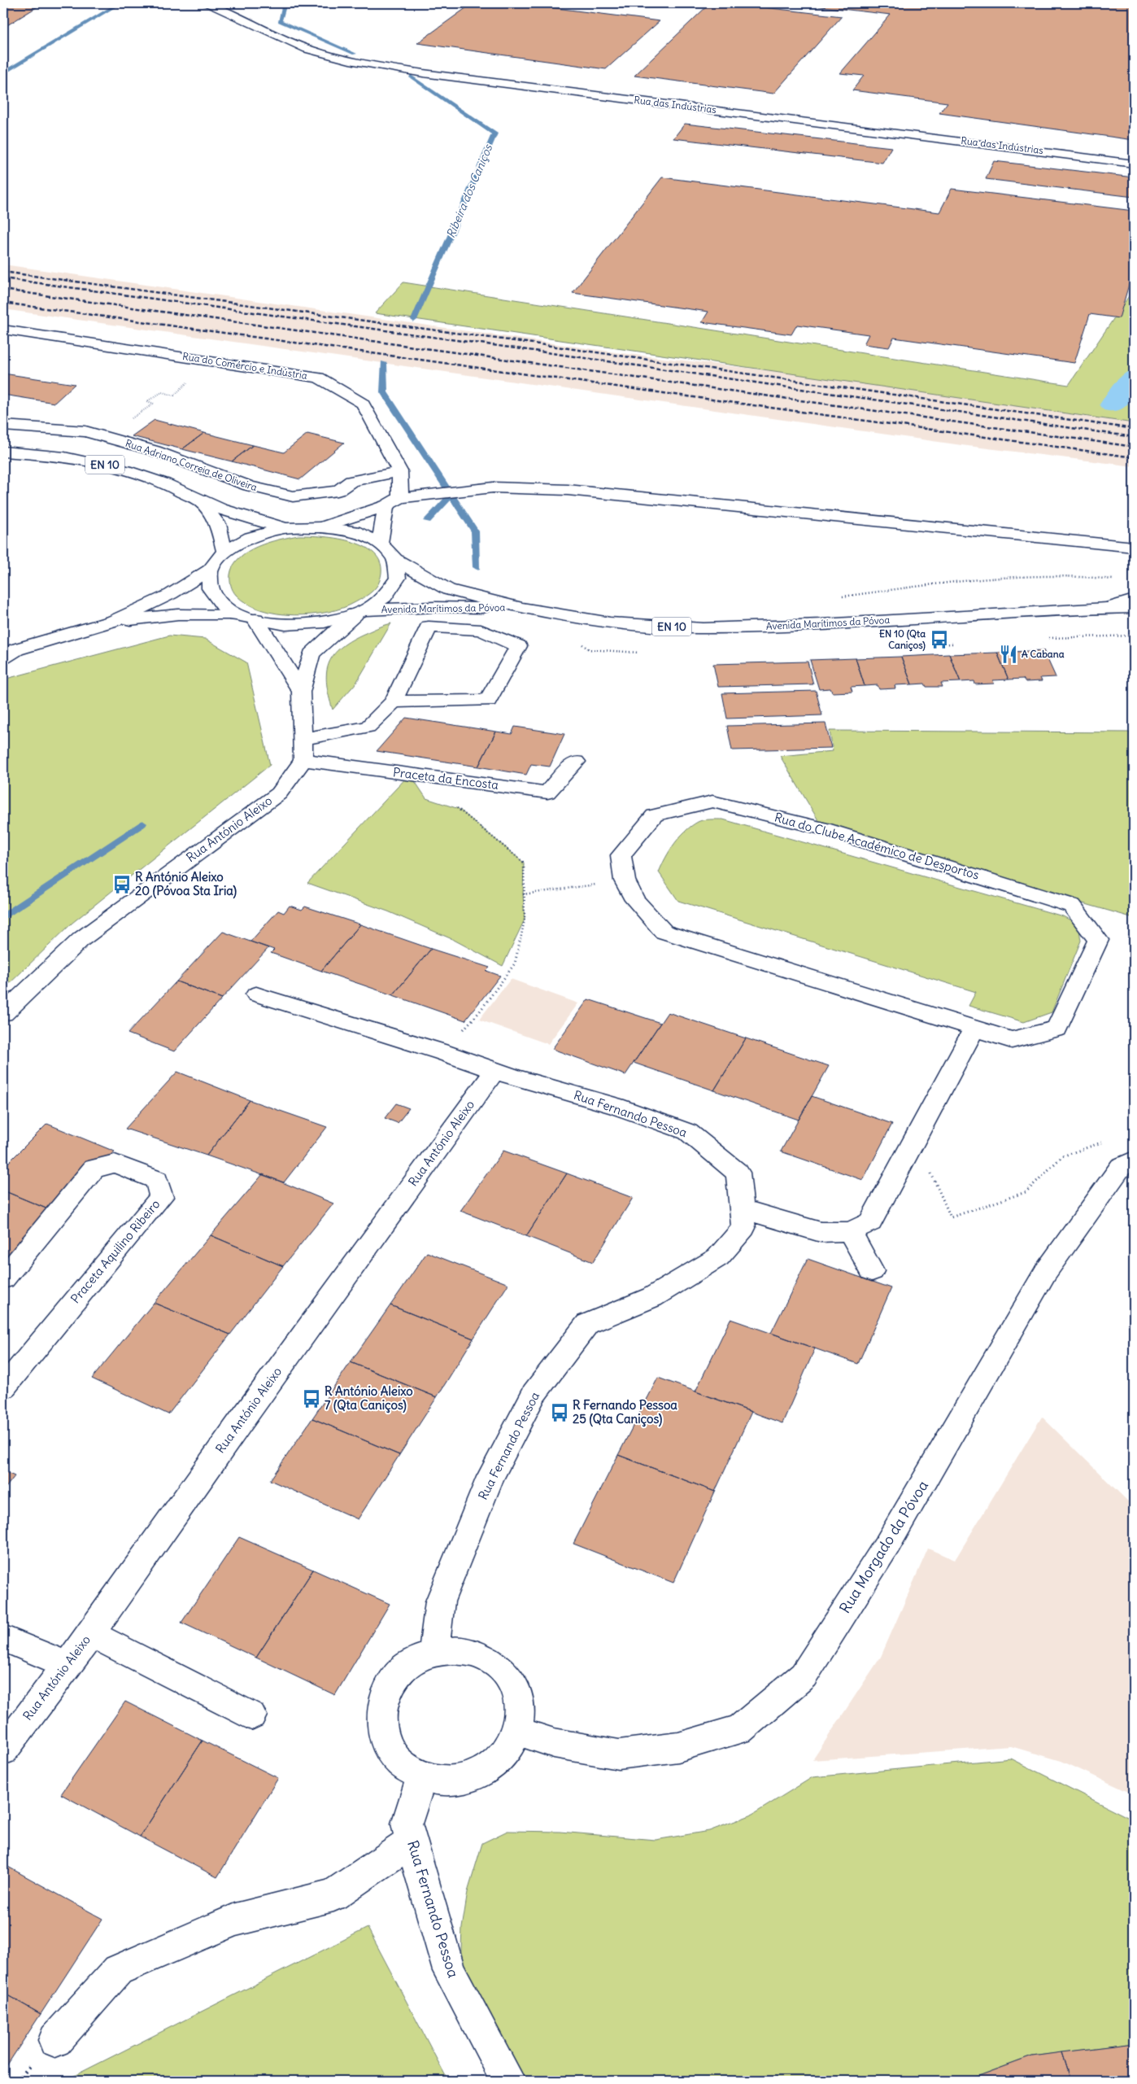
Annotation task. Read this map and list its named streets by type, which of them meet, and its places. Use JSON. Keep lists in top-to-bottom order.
{
  "streets": {
    "street": [
      "Rua das Indústrias",
      "Rua do Comércio e Indústria",
      "EN 10",
      "Rua Adriano Correia de Oliveira",
      "Avenida Marítimos da Póvoa",
      "Praceta da Encosta",
      "Rua António Aleixo",
      "Rua do Clube Académico de Desportos",
      "Rua Fernando Pessoa",
      "Praceta Aquilino Ribeiro",
      "Rua Morgado da Póvoa"
    ]
  },
  "crossings": [
    ["Rua do Comércio e Indústria", "Rua Adriano Correia de Oliveira"],
    ["Rua do Comércio e Indústria", "Avenida Marítimos da Póvoa"],
    ["Praceta da Encosta", "Rua António Aleixo"],
    ["Rua António Aleixo", "Rua Fernando Pessoa"],
    ["Rua Fernando Pessoa", "Rua Morgado da Póvoa"]
  ],
  "water": ["Ribeira dos Caniços"],
  "places": {
    "bus stop": [
      "EN 10 (Qta Caniços)",
      "R António Aleixo 20 (Póvoa Sta Iria)",
      "R António Aleixo 7 (Qta Caniços)",
      "R Fernando Pessoa 25 (Qta Caniços)"
    ],
    "restaurant": ["A Cabana"]
  }
}
